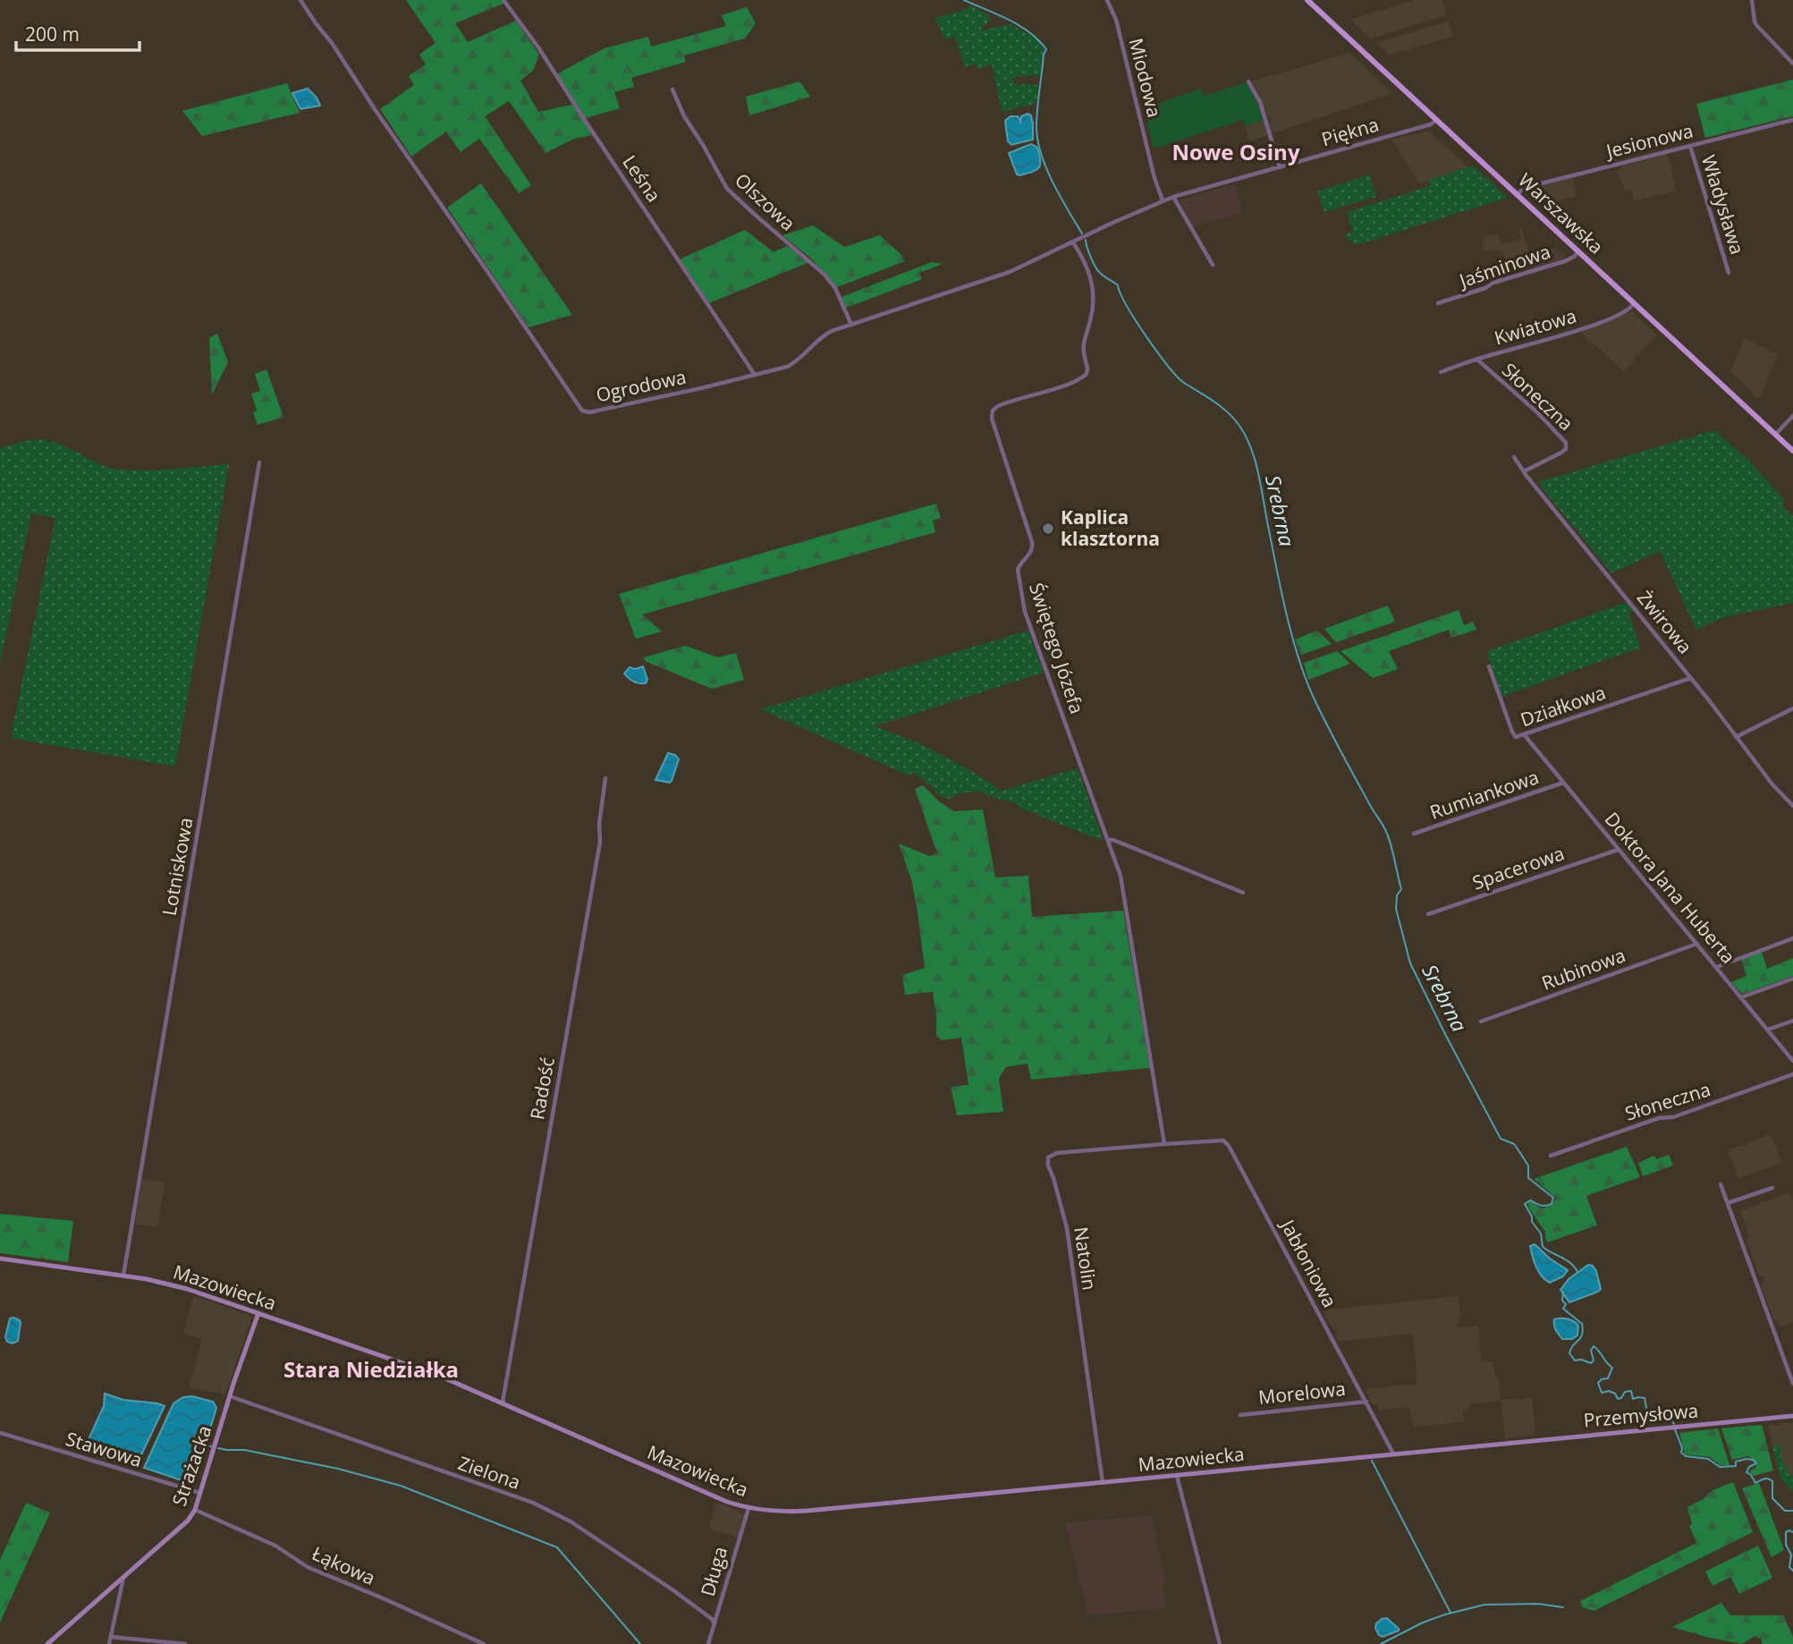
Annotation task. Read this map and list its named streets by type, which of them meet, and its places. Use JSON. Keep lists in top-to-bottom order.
{
  "streets": {
    "main road": ["Warszawska"],
    "street": [
      "Miodowa",
      "Piękna",
      "Jesionowa",
      "Leśna",
      "Olszowa",
      "Władysława",
      "Jaśminowa",
      "Kwiatowa",
      "Ogrodowa",
      "Słoneczna",
      "Żwirowa",
      "Świętego Józefa",
      "Działkowa",
      "Rumiankowa",
      "Lotniskowa",
      "Spacerowa",
      "Doktora Jana Huberta",
      "Rubinowa",
      "Radość",
      "Natolin",
      "Jabłoniowa",
      "Mazowiecka",
      "Morelowa",
      "Przemysłowa",
      "Stawowa",
      "Strażacka",
      "Zielona",
      "Łąkowa",
      "Długa"
    ]
  },
  "crossings": [
    ["Miodowa", "Piękna"],
    ["Miodowa", "Ogrodowa"],
    ["Piękna", "Warszawska"],
    ["Piękna", "Ogrodowa"],
    ["Jesionowa", "Władysława"],
    ["Jesionowa", "Warszawska"],
    ["Leśna", "Ogrodowa"],
    ["Olszowa", "Ogrodowa"],
    ["Warszawska", "Jaśminowa"],
    ["Warszawska", "Kwiatowa"],
    ["Kwiatowa", "Słoneczna"],
    ["Ogrodowa", "Świętego Józefa"],
    ["Słoneczna", "Żwirowa"],
    ["Żwirowa", "Działkowa"],
    ["Świętego Józefa", "Natolin"],
    ["Świętego Józefa", "Jabłoniowa"],
    ["Działkowa", "Doktora Jana Huberta"],
    ["Rumiankowa", "Doktora Jana Huberta"],
    ["Lotniskowa", "Mazowiecka"],
    ["Spacerowa", "Doktora Jana Huberta"],
    ["Doktora Jana Huberta", "Rubinowa"],
    ["Radość", "Mazowiecka"],
    ["Natolin", "Jabłoniowa"],
    ["Natolin", "Mazowiecka"],
    ["Jabłoniowa", "Mazowiecka"],
    ["Jabłoniowa", "Morelowa"],
    ["Mazowiecka", "Przemysłowa"],
    ["Mazowiecka", "Strażacka"],
    ["Mazowiecka", "Długa"],
    ["Stawowa", "Strażacka"],
    ["Strażacka", "Zielona"],
    ["Strażacka", "Łąkowa"],
    ["Zielona", "Długa"]
  ],
  "districts": ["Nowe Osiny", "Stara Niedziałka"],
  "water": ["Srebrna"],
  "places": ["Kaplica klasztorna"],
  "scale_bar": "200 m"
}
